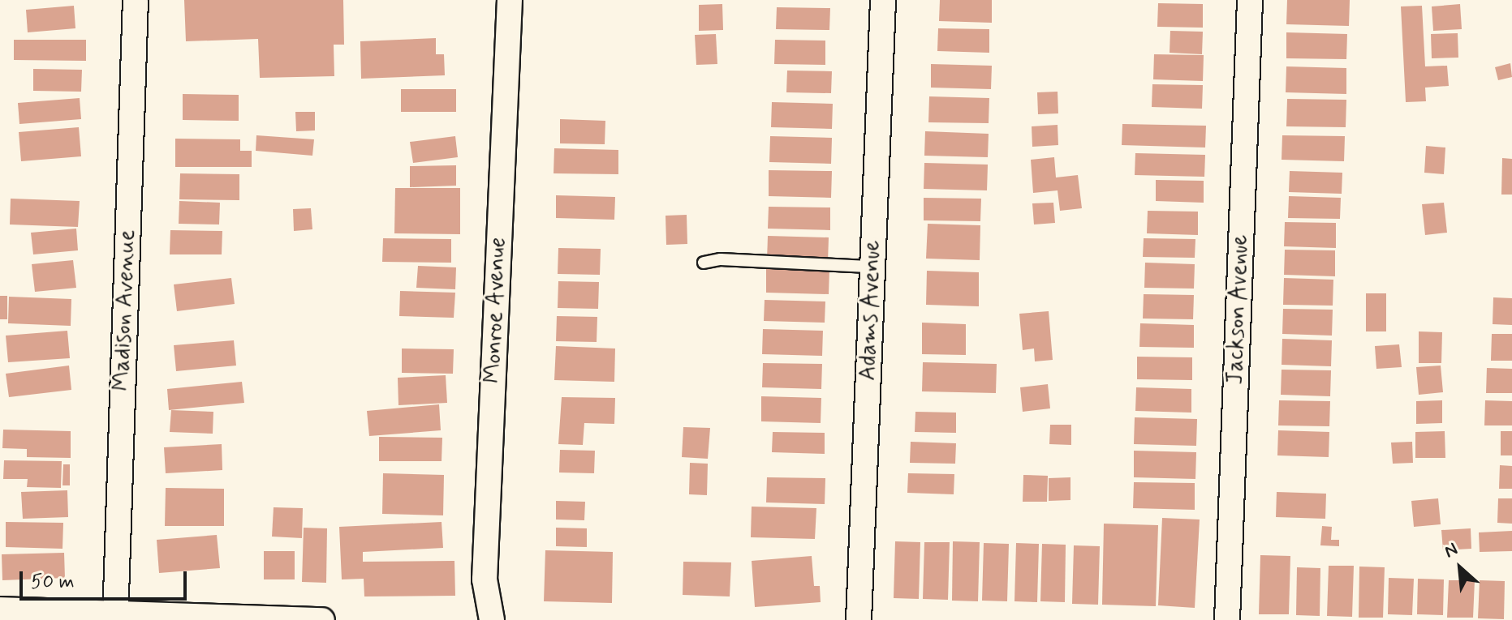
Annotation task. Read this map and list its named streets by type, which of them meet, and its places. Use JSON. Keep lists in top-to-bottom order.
{
  "streets": {
    "street": [
      "Jackson Avenue",
      "Madison Avenue",
      "Monroe Avenue",
      "Adams Avenue"
    ]
  },
  "scale_bar": "50 m",
  "north": "top left"
}
